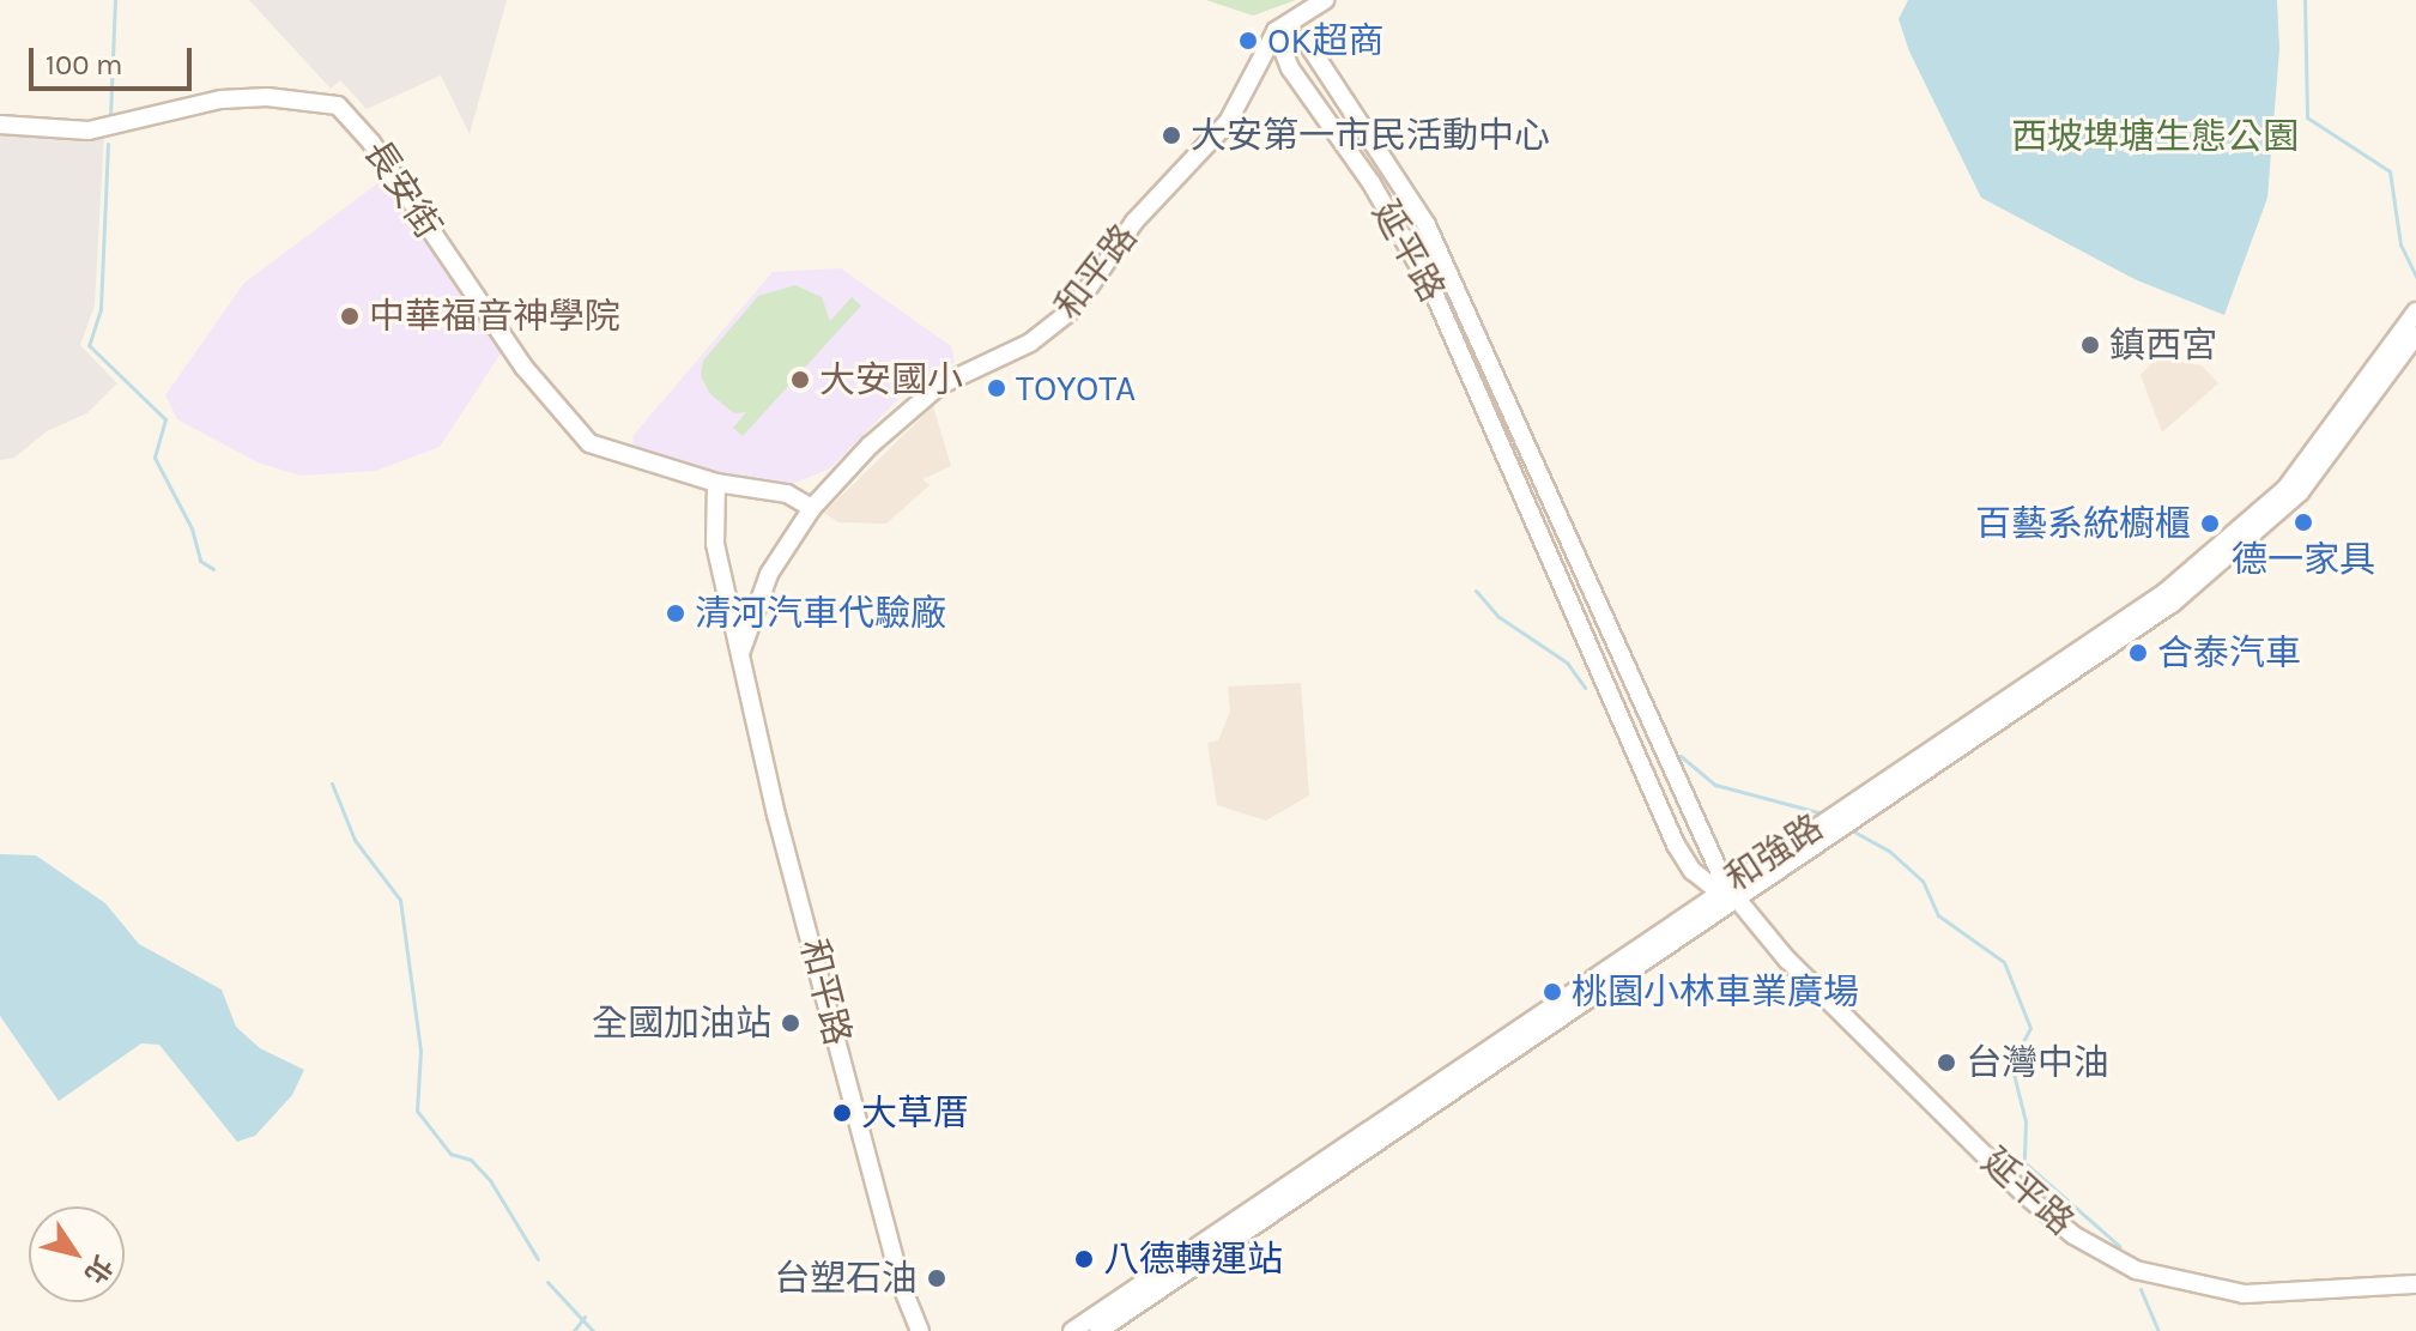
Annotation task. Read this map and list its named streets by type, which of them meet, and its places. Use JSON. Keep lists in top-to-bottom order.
{
  "streets": {
    "street": [
      "長安街",
      "延平路",
      "和平路",
      "和強路"
    ]
  },
  "crossings": [
    ["長安街", "和平路"],
    ["延平路", "和平路"],
    ["延平路", "和強路"]
  ],
  "parks": ["西坡埤塘生態公園"],
  "places": [
    "OK超商",
    "大安第一市民活動中心",
    "中華福音神學院",
    "鎮西宮",
    "大安國小",
    "TOYOTA",
    "德一家具",
    "百藝系統櫥櫃",
    "清河汽車代驗廠",
    "合泰汽車",
    "桃園小林車業廣場",
    "全國加油站",
    "台灣中油",
    "大草厝",
    "八德轉運站",
    "台塑石油"
  ],
  "scale_bar": "100 m",
  "north": "bottom right"
}
